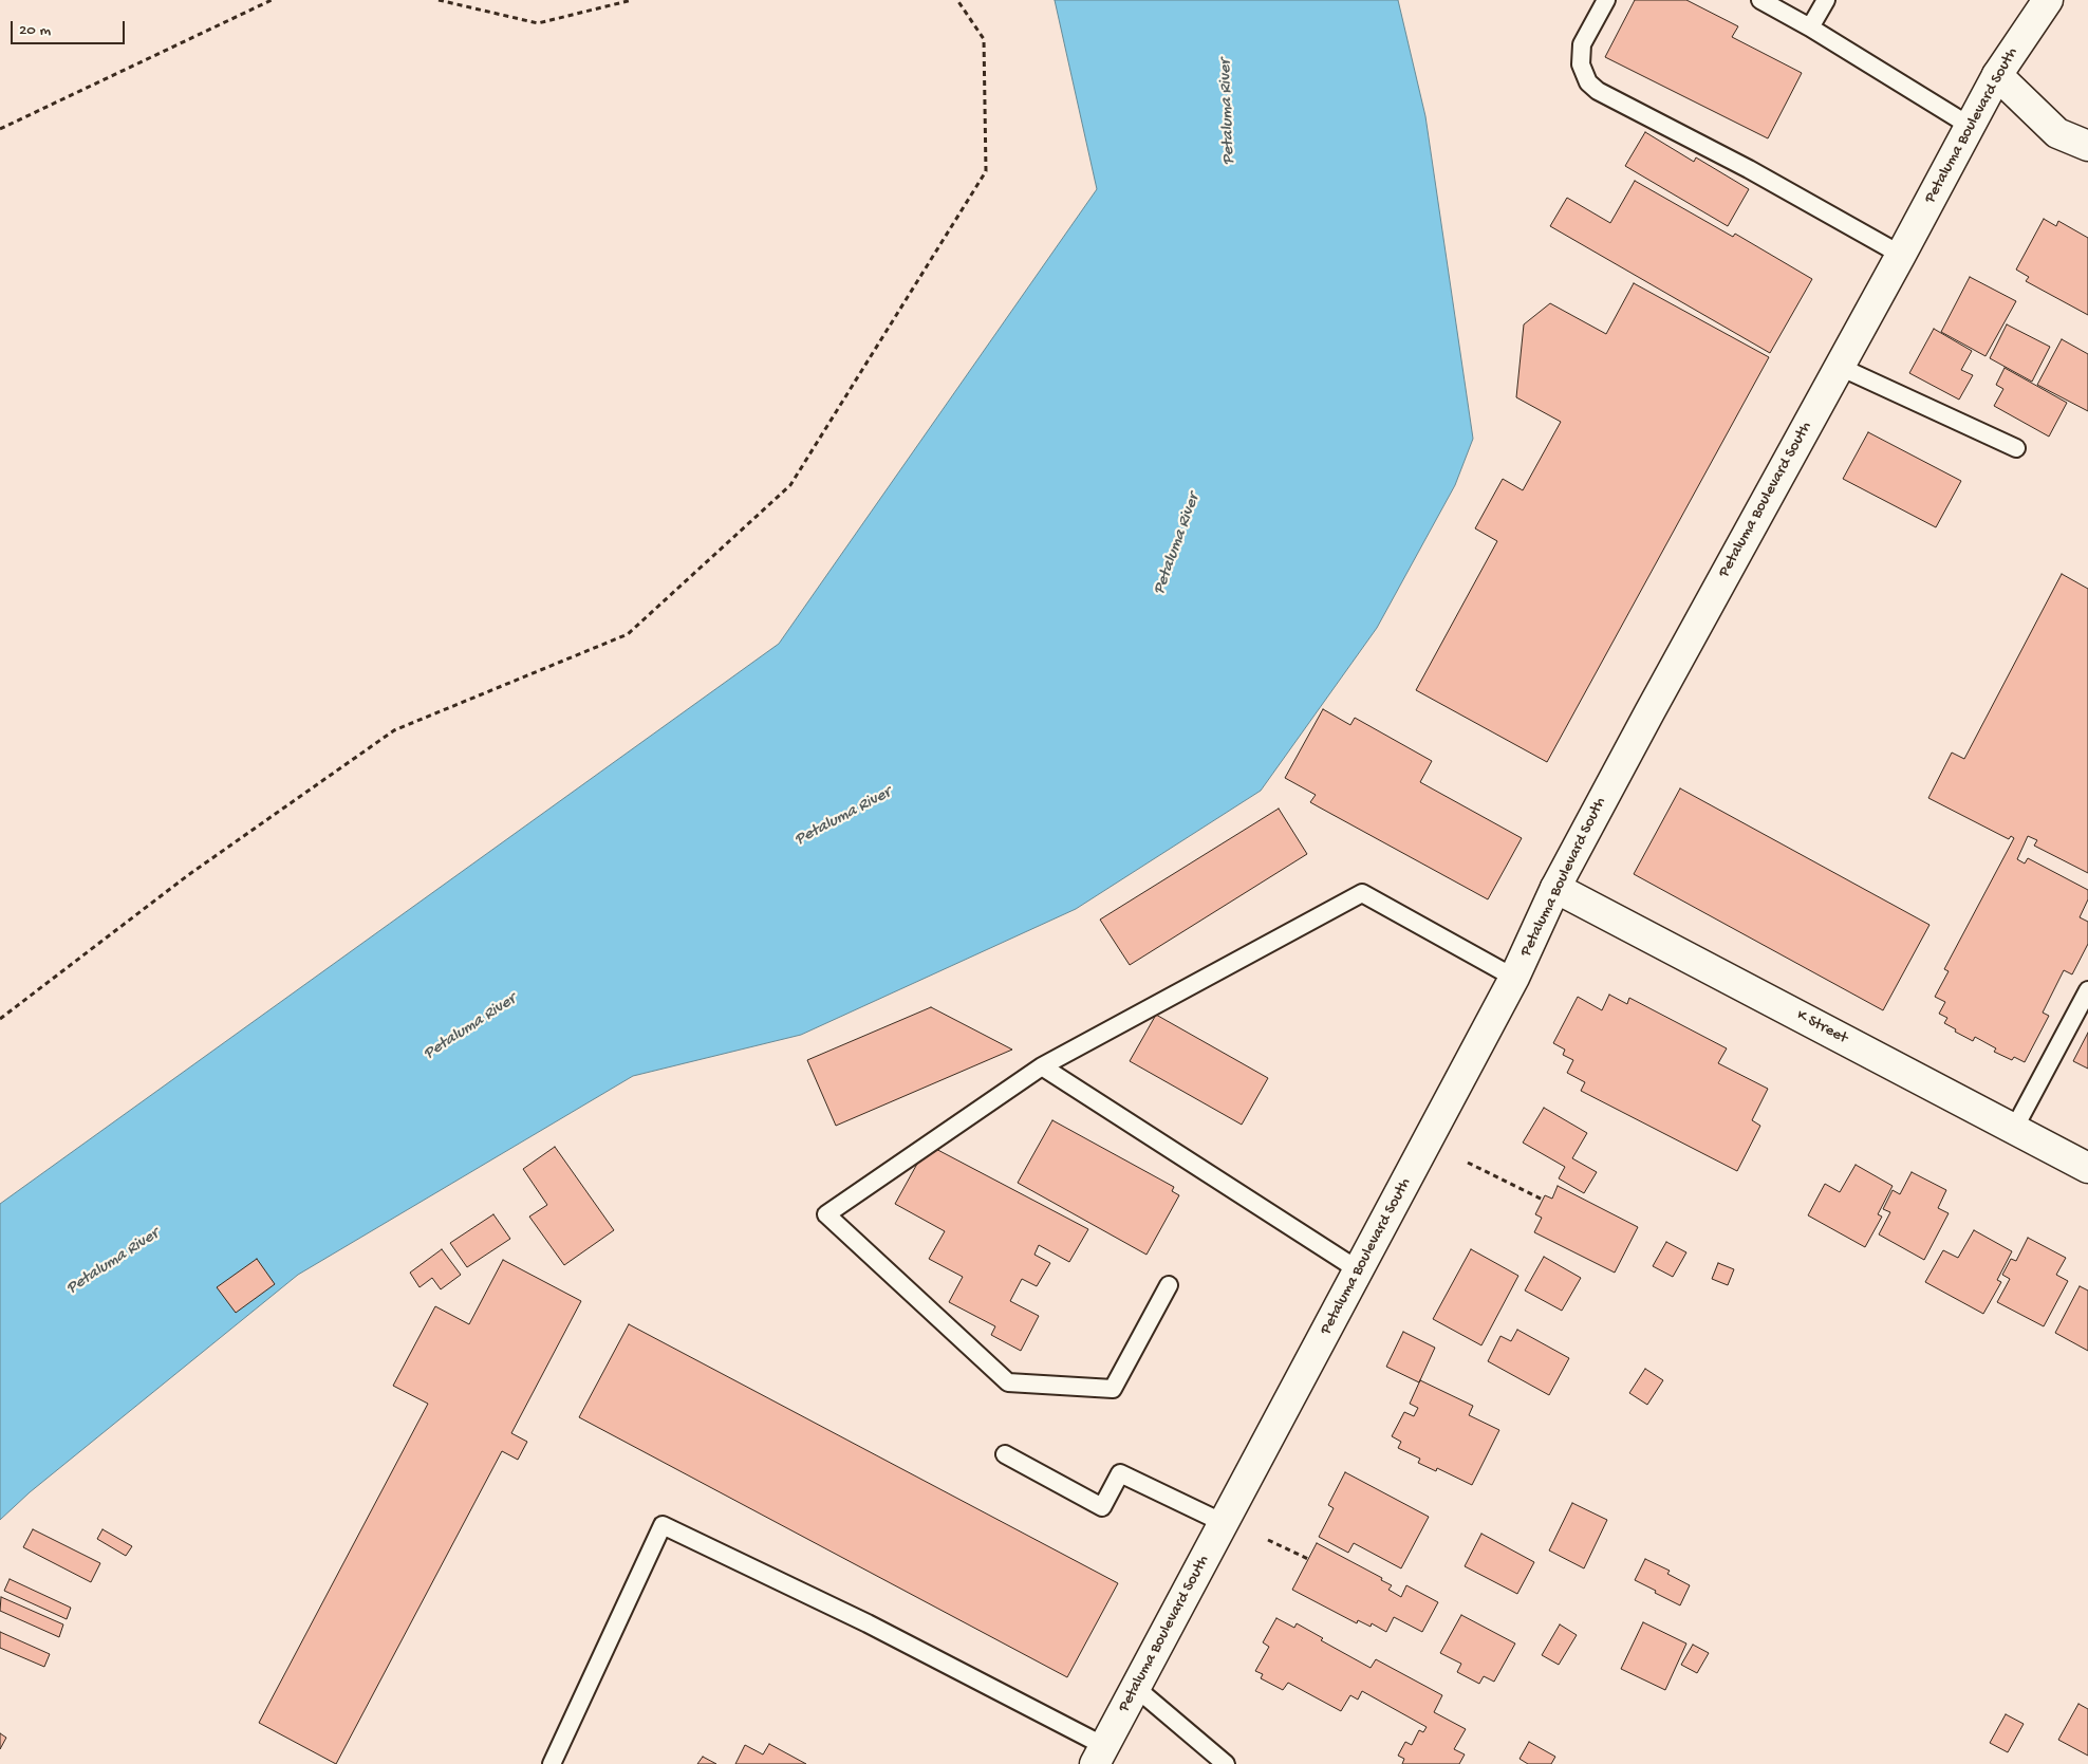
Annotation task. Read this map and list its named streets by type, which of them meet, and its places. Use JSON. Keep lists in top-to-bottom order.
{
  "streets": {
    "main road": ["Petaluma Boulevard South", "K Street"]
  },
  "crossings": [
    ["Petaluma Boulevard South", "K Street"]
  ],
  "water": ["Petaluma River"],
  "scale_bar": "20 m"
}
